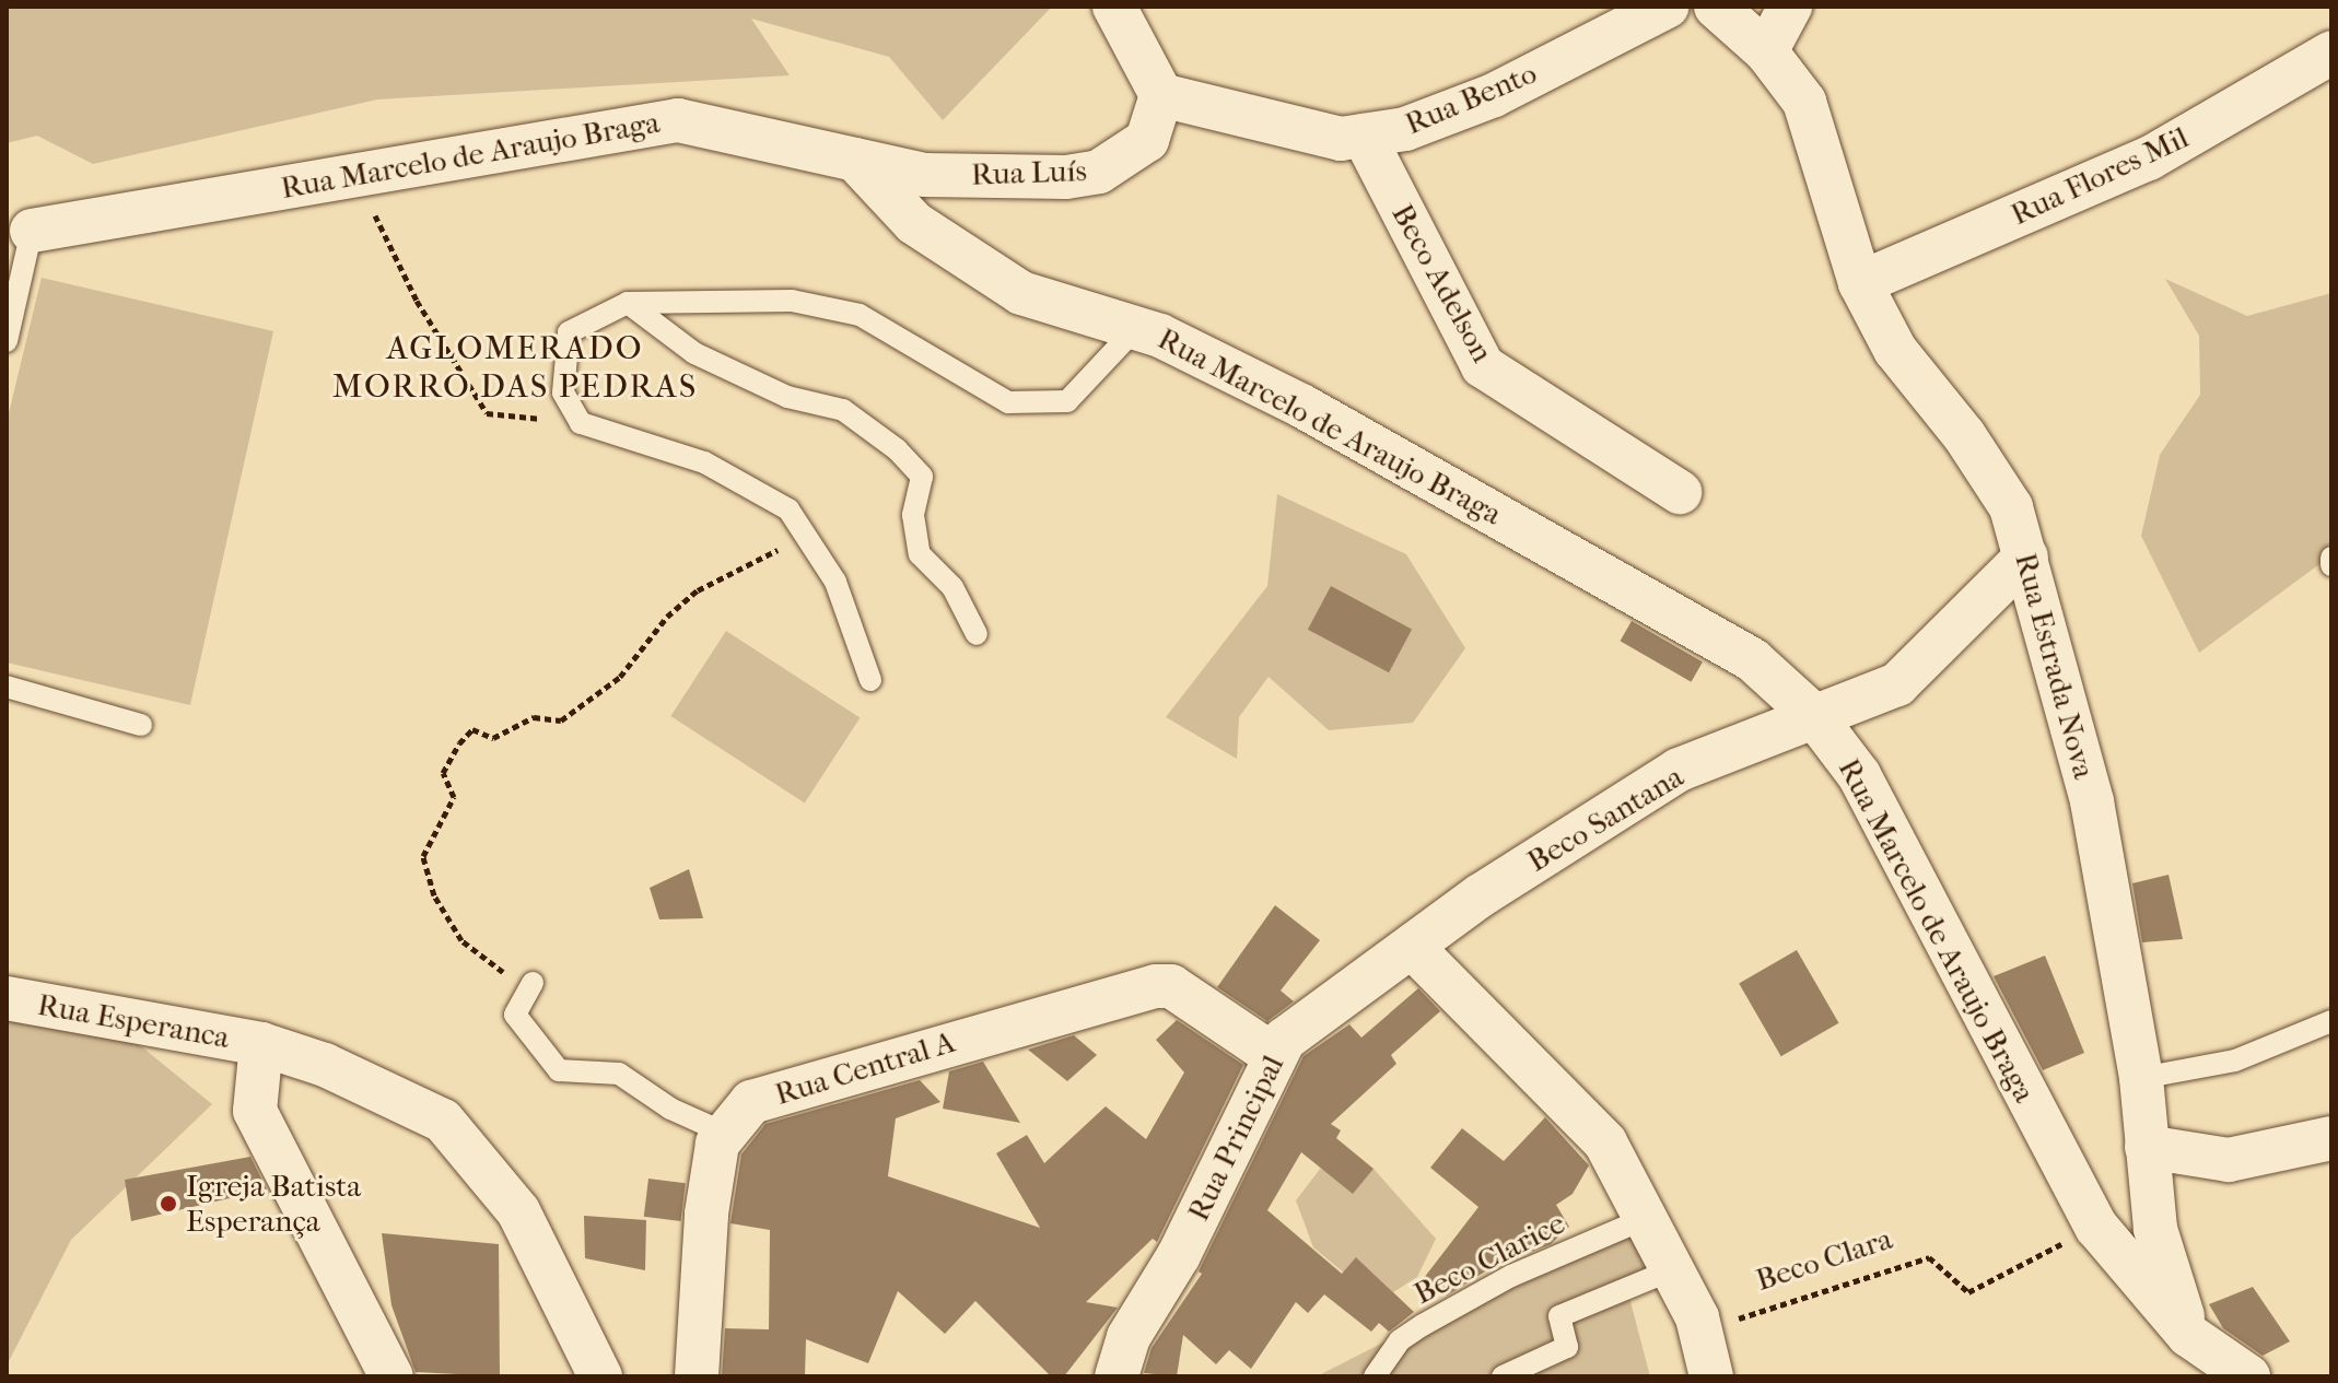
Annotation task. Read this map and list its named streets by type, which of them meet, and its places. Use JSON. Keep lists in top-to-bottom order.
{
  "streets": {
    "street": [
      "Rua Bento",
      "Rua Marcelo de Araujo Braga",
      "Rua Luís",
      "Rua Flores Mil",
      "Beco Adelson",
      "Rua Estrada Nova",
      "Beco Santana",
      "Rua Esperanca",
      "Rua Central A",
      "Rua Principal"
    ],
    "lane": ["Beco Clarice"],
    "path": ["Beco Clara"]
  },
  "crossings": [
    ["Rua Bento", "Rua Luís"],
    ["Rua Bento", "Beco Adelson"],
    ["Rua Marcelo de Araujo Braga", "Rua Luís"],
    ["Rua Marcelo de Araujo Braga", "Rua Estrada Nova"],
    ["Rua Marcelo de Araujo Braga", "Beco Santana"],
    ["Rua Marcelo de Araujo Braga", "Beco Clara"],
    ["Rua Flores Mil", "Rua Estrada Nova"],
    ["Beco Santana", "Rua Principal"],
    ["Rua Central A", "Rua Principal"]
  ],
  "districts": ["AGLOMERADO MORRO DAS PEDRAS"],
  "places": ["Igreja Batista Esperança"]
}
